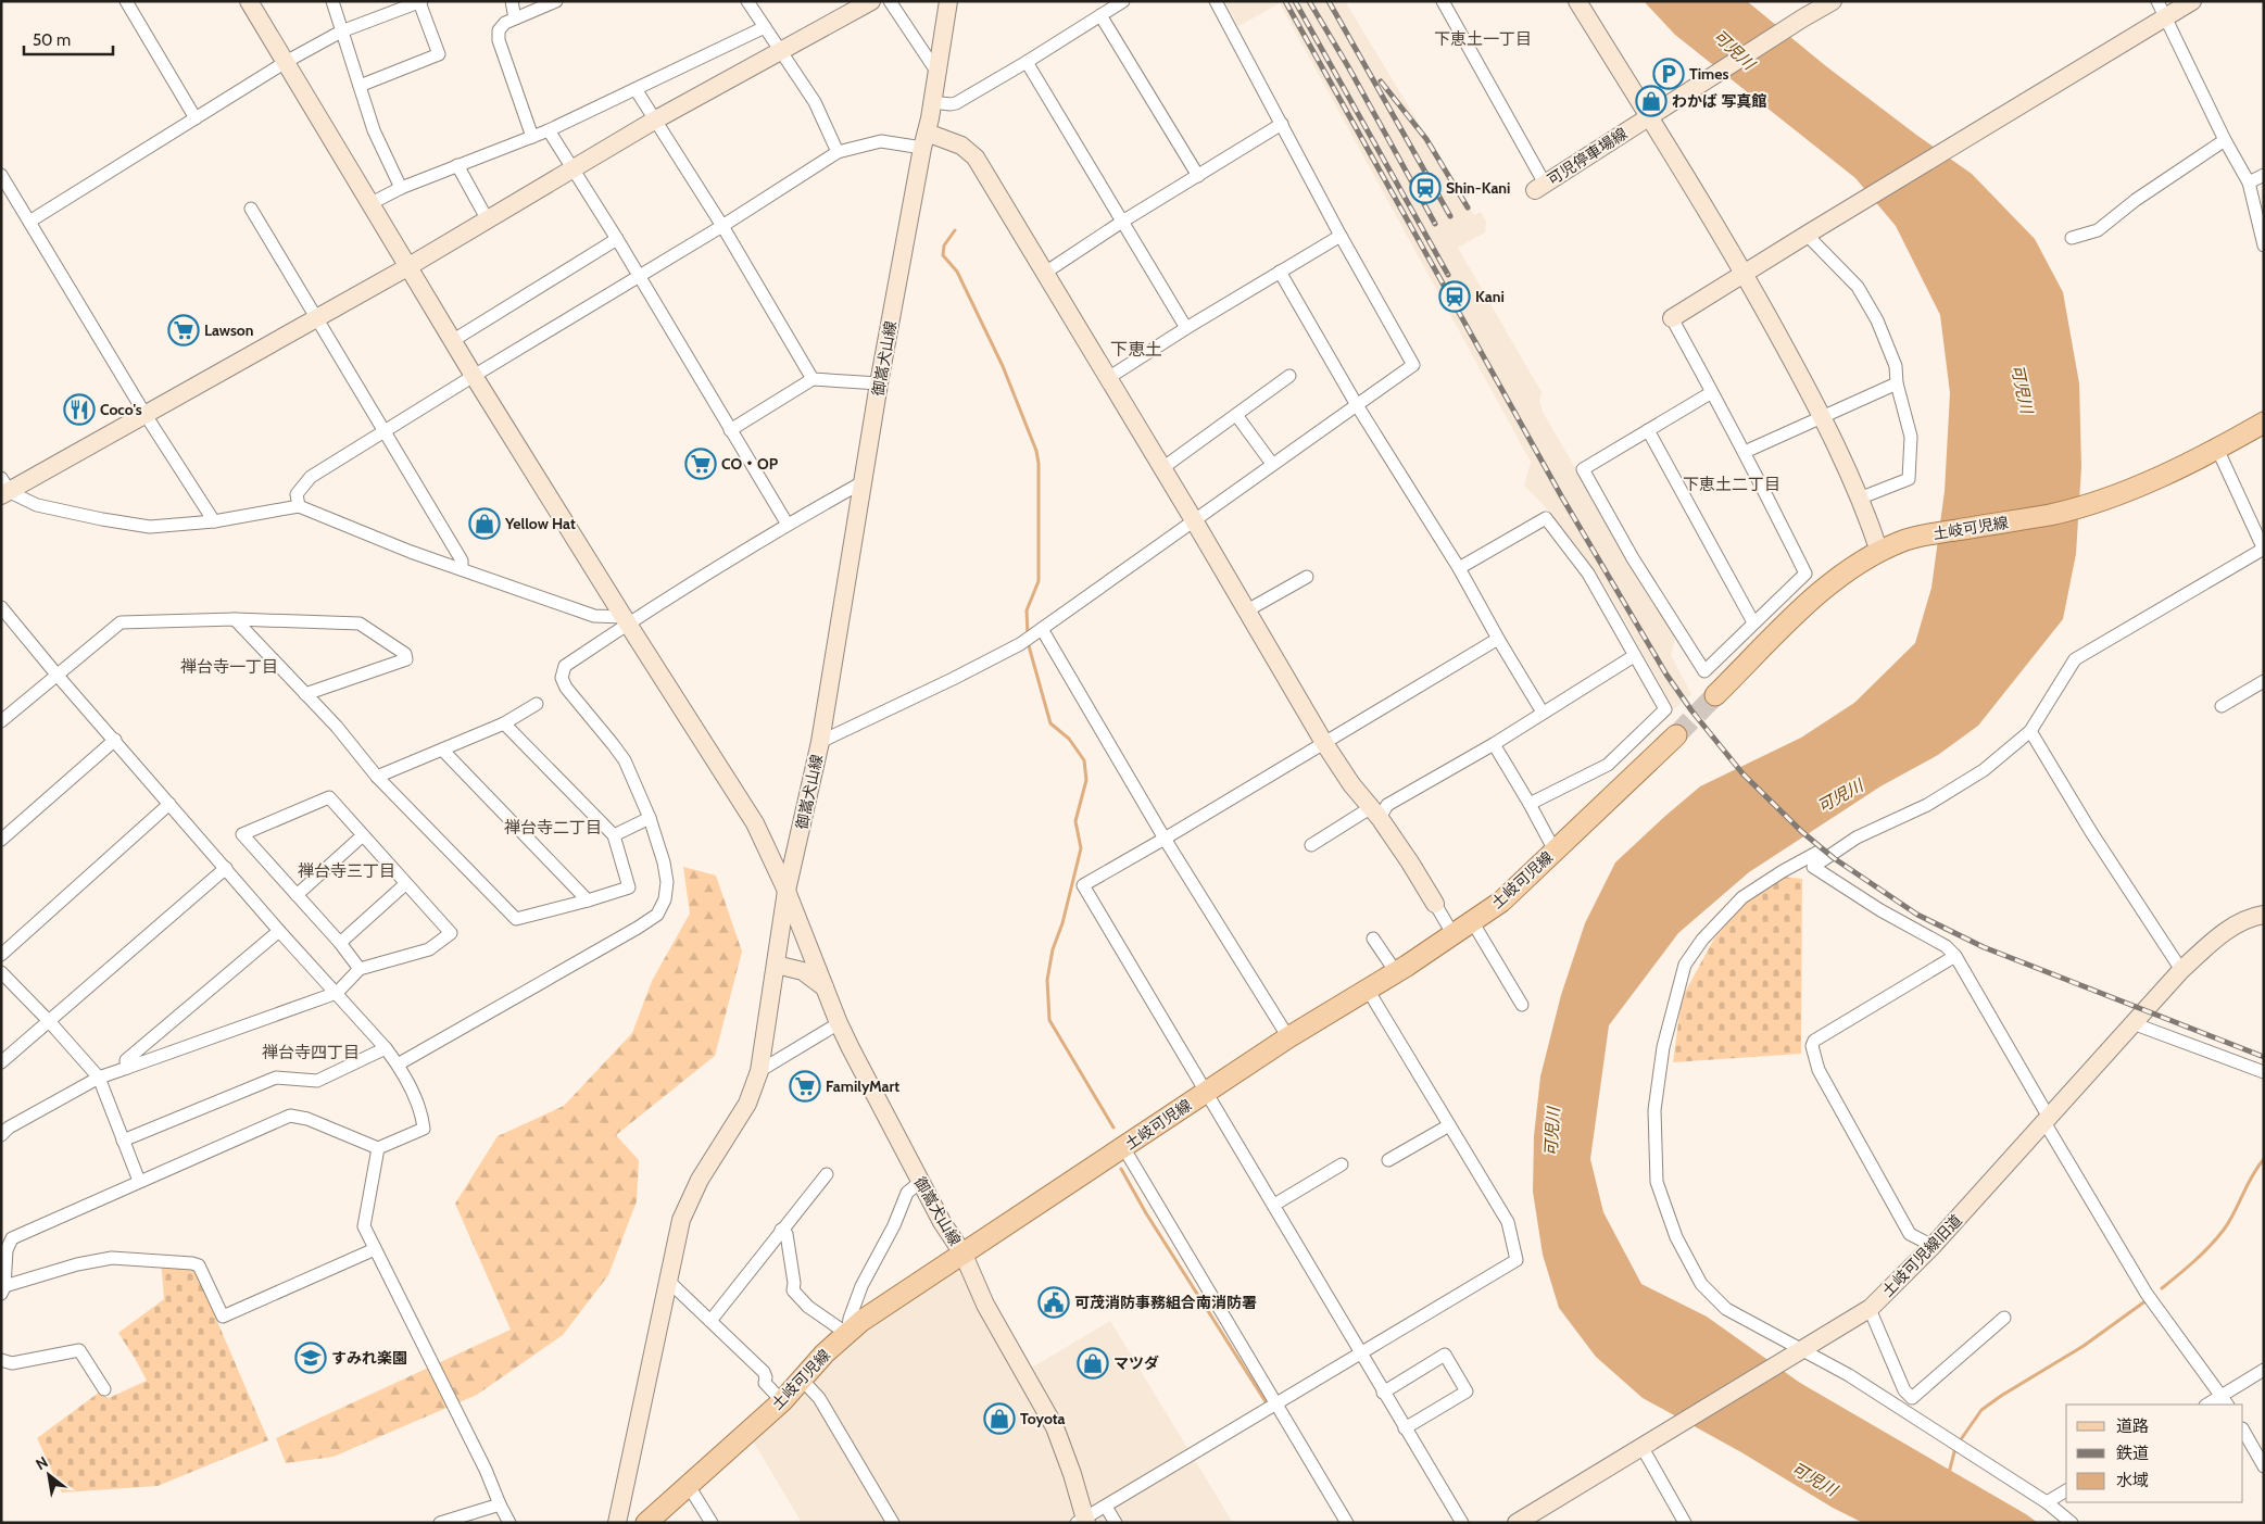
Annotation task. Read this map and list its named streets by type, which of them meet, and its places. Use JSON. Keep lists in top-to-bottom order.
{
  "streets": {
    "main road": ["土岐可児線"],
    "street": ["可児停車場線", "御嵩犬山線", "土岐可児線旧道"]
  },
  "crossings": [
    ["御嵩犬山線", "土岐可児線"]
  ],
  "districts": [
    "下恵土一丁目",
    "下恵土",
    "下恵土二丁目",
    "禅台寺一丁目",
    "禅台寺二丁目",
    "禅台寺三丁目",
    "禅台寺四丁目"
  ],
  "water": ["可児川"],
  "places": {
    "parking": ["Times"],
    "shop": [
      "わかば 写真館",
      "Yellow Hat",
      "マツダ",
      "Toyota"
    ],
    "station": ["Shin-Kani", "Kani"],
    "supermarket": ["Lawson", "CO・OP", "FamilyMart"],
    "restaurant": ["Coco's"],
    "public building": ["可茂消防事務組合南消防署"],
    "school or university": ["すみれ楽園"]
  },
  "legend": ["道路", "鉄道", "水域"],
  "scale_bar": "50 m",
  "north": "top left"
}
